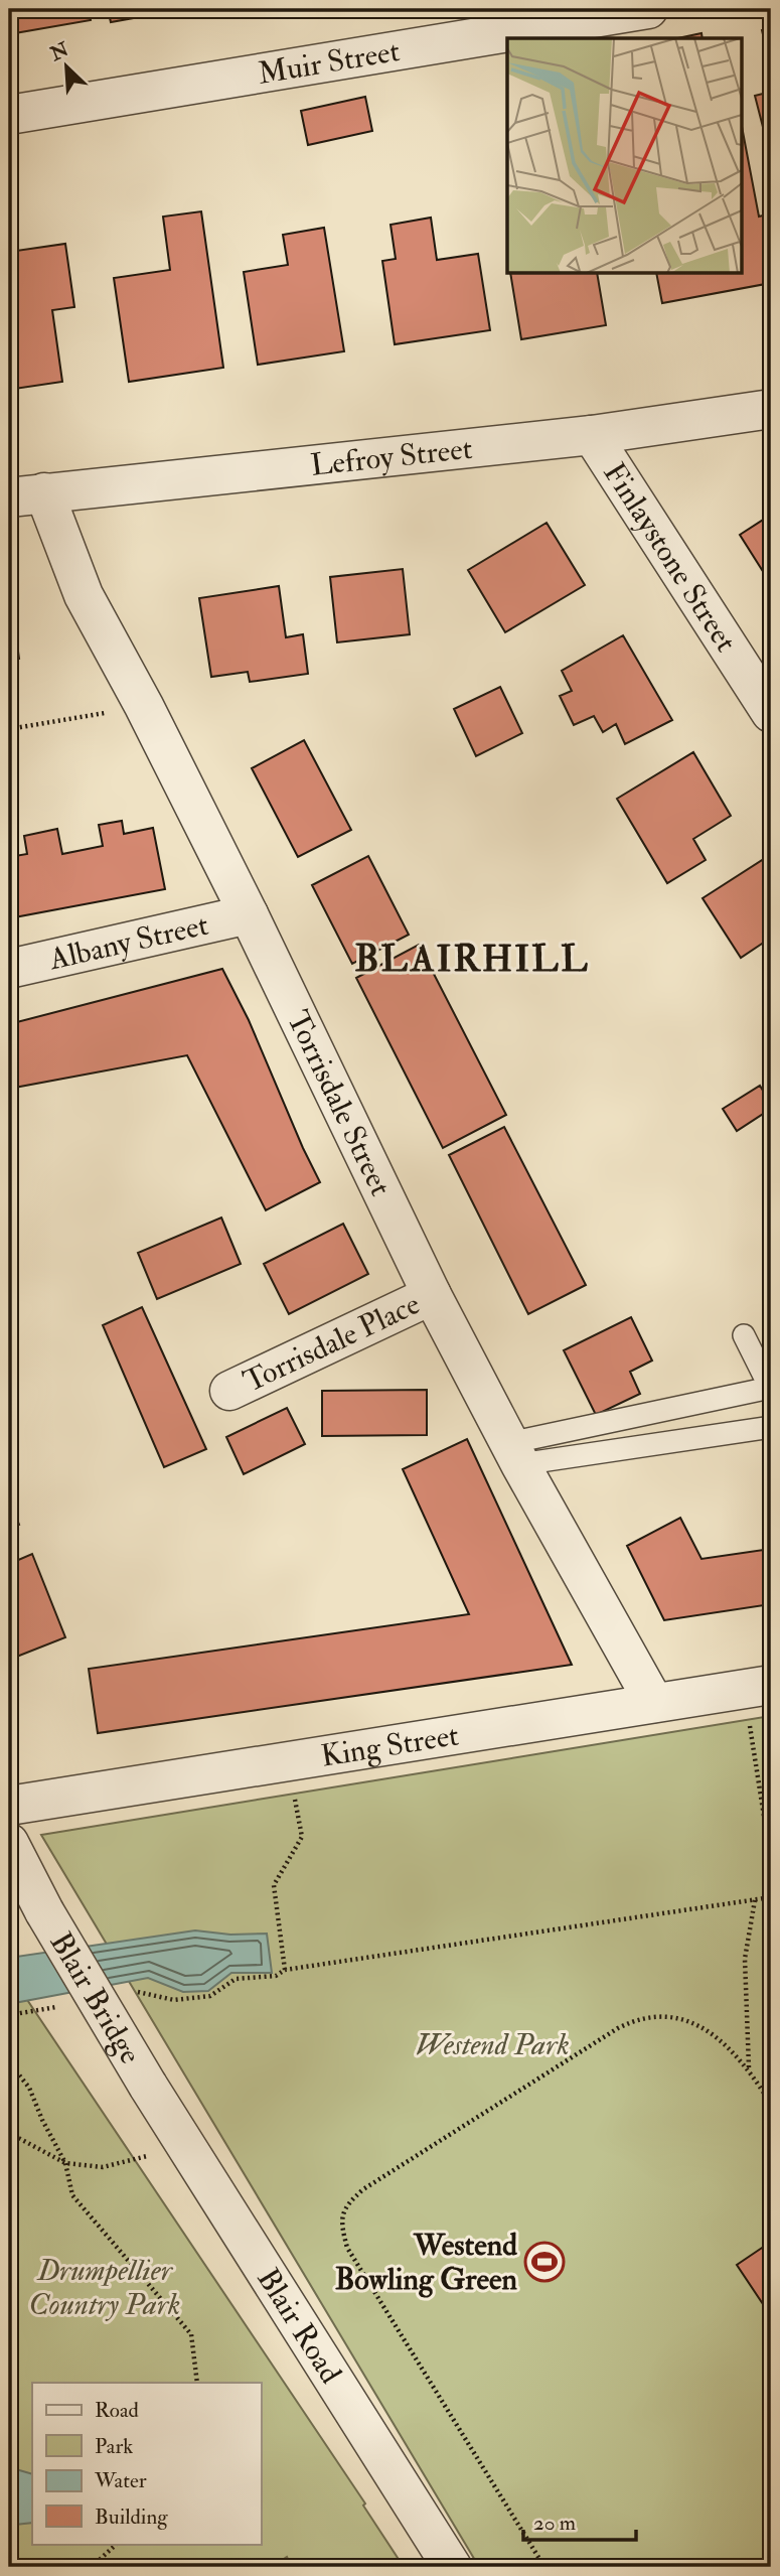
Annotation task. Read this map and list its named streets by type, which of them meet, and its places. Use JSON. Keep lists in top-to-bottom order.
{
  "streets": {
    "street": [
      "Muir Street",
      "Lefroy Street",
      "Finlaystone Street",
      "Albany Street",
      "Torrisdale Street",
      "Torrisdale Place",
      "King Street",
      "Blair Bridge",
      "Blair Road"
    ]
  },
  "crossings": [
    ["Lefroy Street", "Finlaystone Street"],
    ["Lefroy Street", "Torrisdale Street"],
    ["Albany Street", "Torrisdale Street"],
    ["Torrisdale Street", "Torrisdale Place"],
    ["Torrisdale Street", "King Street"],
    ["Blair Bridge", "Blair Road"]
  ],
  "districts": ["BLAIRHILL"],
  "parks": ["Westend Park", "Drumpellier Country Park"],
  "places": {
    "sports": ["Westend Bowling Green"]
  },
  "legend": [
    "Road",
    "Park",
    "Water",
    "Building"
  ],
  "scale_bar": "20 m",
  "north": "top left"
}
